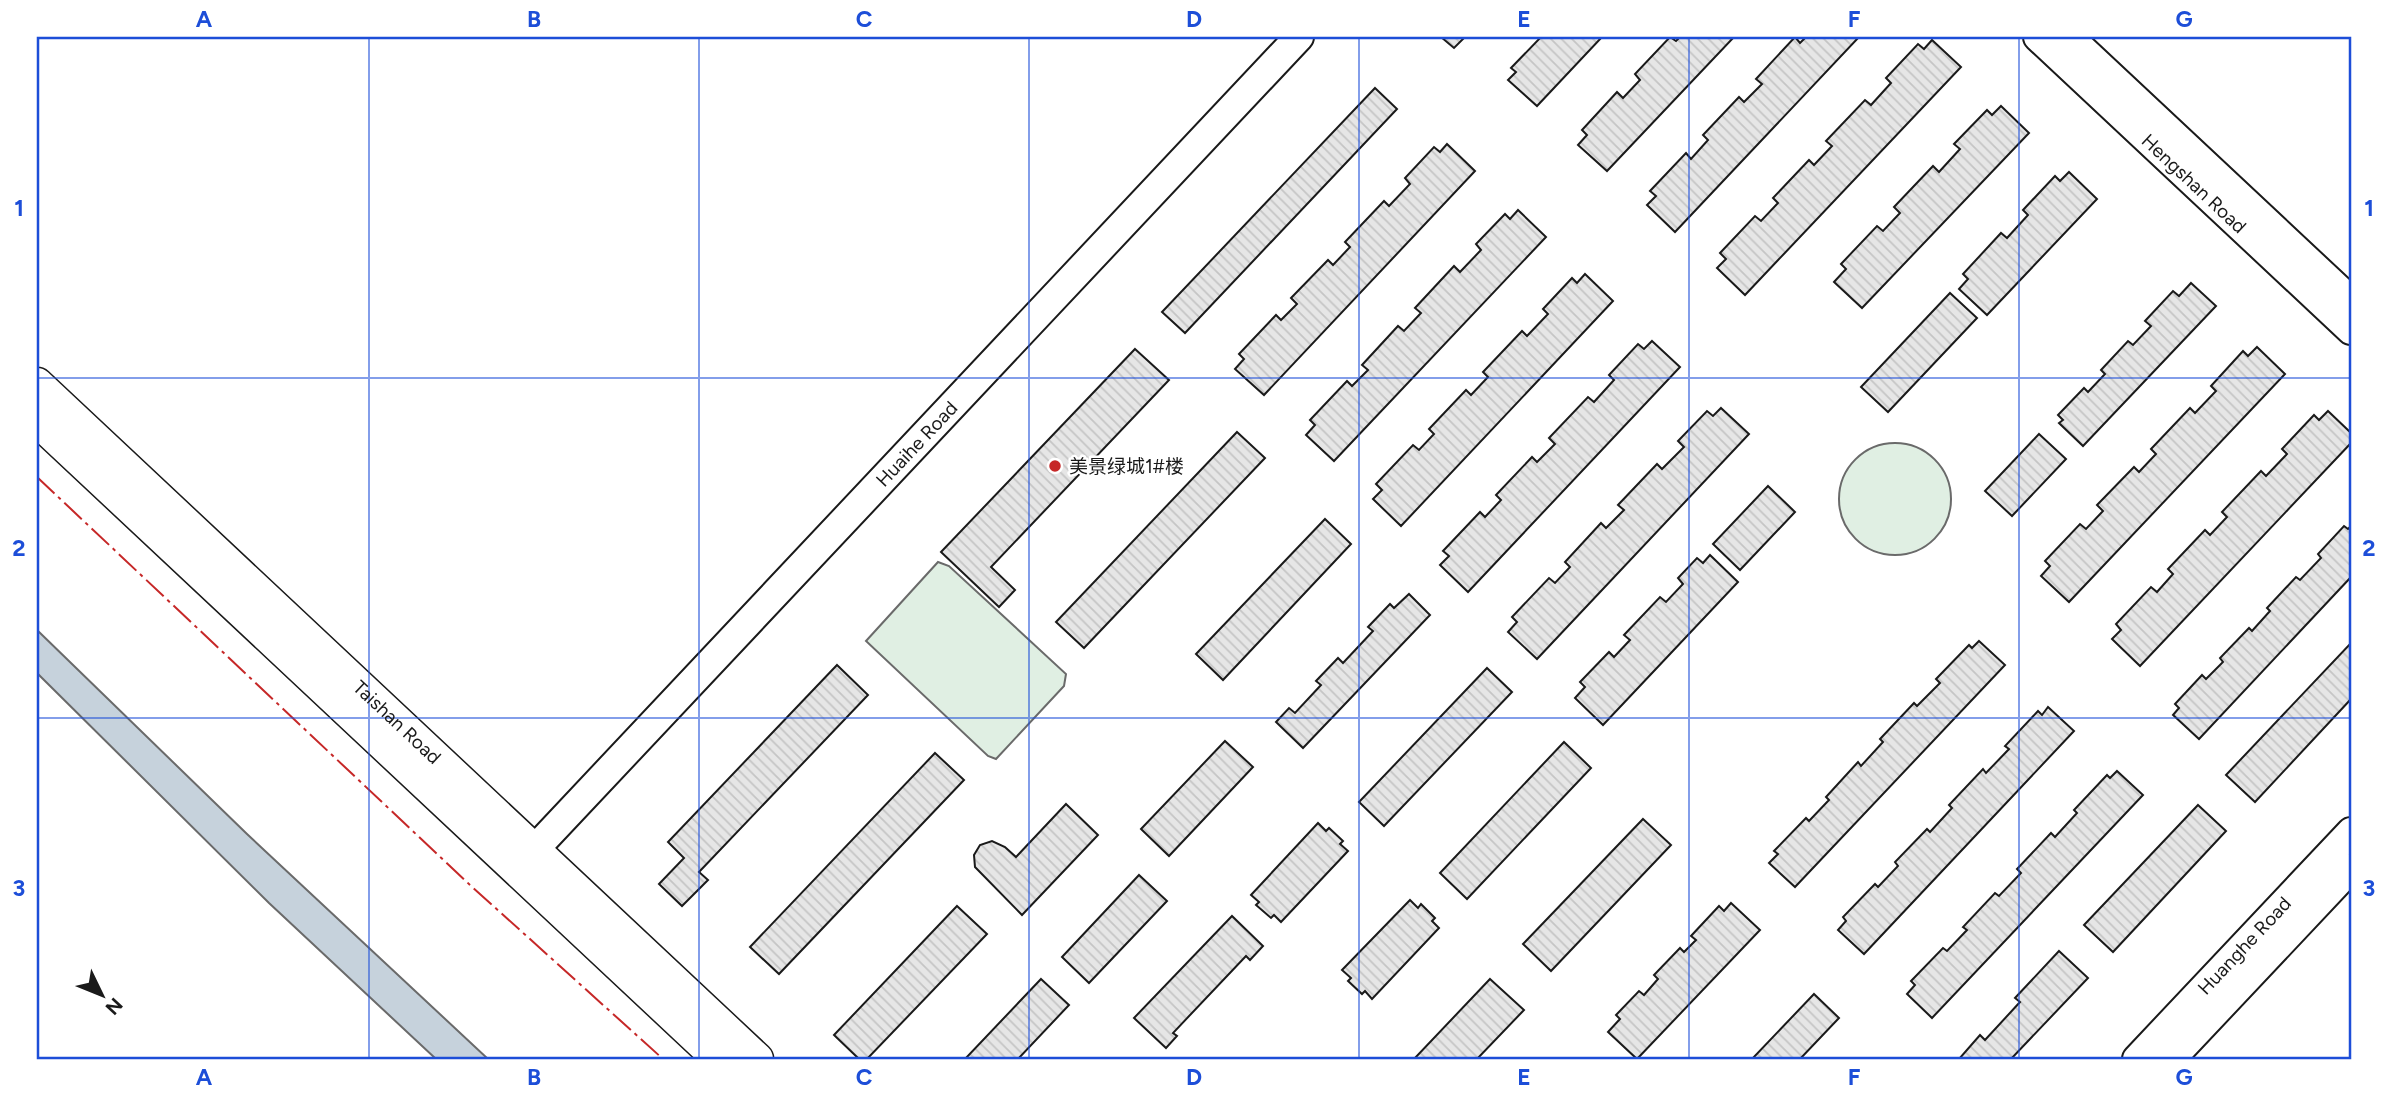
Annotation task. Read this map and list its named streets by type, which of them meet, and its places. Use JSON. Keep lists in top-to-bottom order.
{
  "streets": {
    "main road": ["Taishan Road"],
    "street": ["Hengshan Road", "Huaihe Road", "Huanghe Road"]
  },
  "crossings": [
    ["Huaihe Road", "Taishan Road"]
  ],
  "places": ["美景绿城1#楼"],
  "north": "bottom right",
  "grid": {
    "columns": [
      "A",
      "B",
      "C",
      "D",
      "E",
      "F",
      "G"
    ],
    "rows": ["1", "2", "3"]
  }
}
